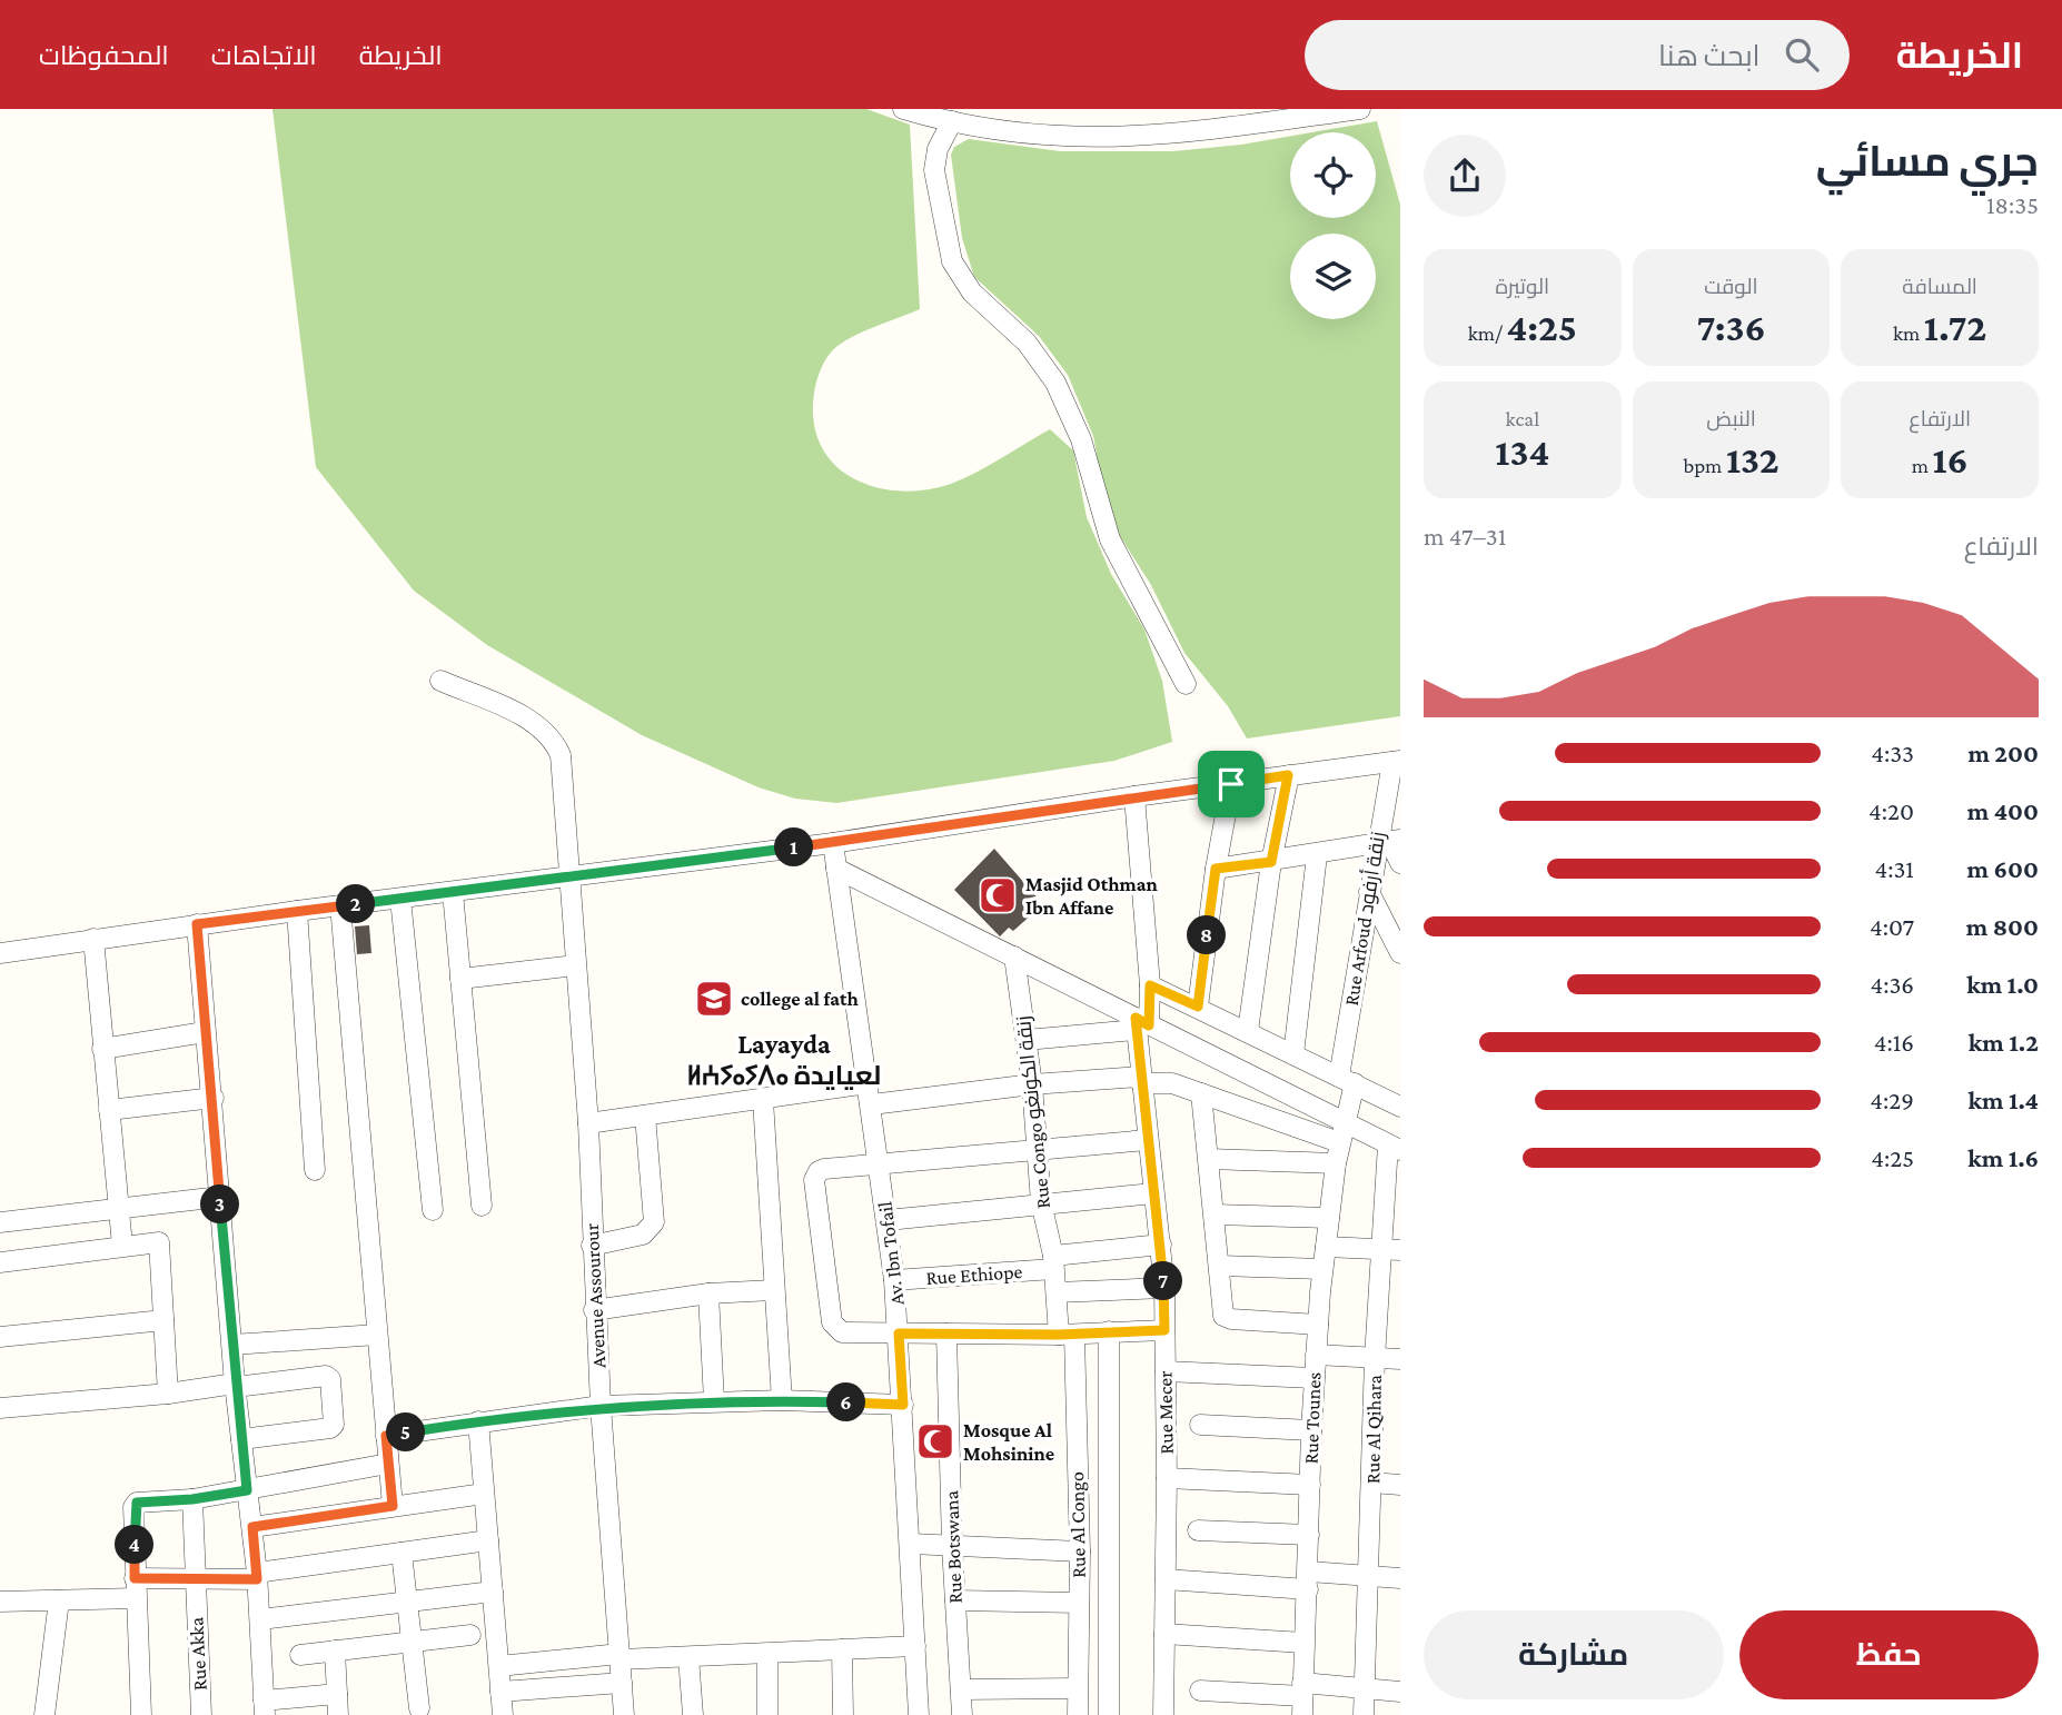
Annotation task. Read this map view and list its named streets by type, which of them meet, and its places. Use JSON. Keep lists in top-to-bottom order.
{
  "streets": {
    "street": [
      "Rue Arfoud زنقة أرفود",
      "Rue Congo زنقة الكونغو",
      "Av. Ibn Tofail",
      "Rue Ethiope",
      "Avenue Assourour",
      "Rue Mecer",
      "Rue Tounes",
      "Rue Al Qihara",
      "Rue Al Congo",
      "Rue Botswana",
      "Rue Akka"
    ]
  },
  "crossings": [
    ["Rue Arfoud زنقة أرفود", "Rue Tounes"],
    ["Rue Congo زنقة الكونغو", "Rue Ethiope"],
    ["Rue Congo زنقة الكونغو", "Rue Al Congo"],
    ["Av. Ibn Tofail", "Rue Ethiope"],
    ["Rue Ethiope", "Rue Mecer"]
  ],
  "districts": ["Layayda ⵍⵄⵢⴰⵢⴷⴰ لعيايدة"],
  "places": {
    "mosque": ["Masjid Othman Ibn Affane", "Mosque Al Mohsinine"],
    "school or university": ["college al fath"]
  },
  "page": {
    "header": "الخريطة",
    "search": "ابحث هنا",
    "nav": ["الخريطة", "الاتجاهات", "المحفوظات"],
    "heading": ["جري مسائي", "18:35"],
    "stats": [
      ["المسافة", "1.72 km"],
      ["الوقت", "7:36"],
      ["الوتيرة", "4:25 /km"],
      ["الارتفاع", "16 m"],
      ["النبض", "132 bpm"],
      ["kcal", "134"]
    ],
    "chart": ["الارتفاع", "31–47 m"],
    "list": [
      {
        "name": "200 m",
        "note": "4:33"
      },
      {
        "name": "400 m",
        "note": "4:20"
      },
      {
        "name": "600 m",
        "note": "4:31"
      },
      {
        "name": "800 m",
        "note": "4:07"
      },
      {
        "name": "1.0 km",
        "note": "4:36"
      },
      {
        "name": "1.2 km",
        "note": "4:16"
      },
      {
        "name": "1.4 km",
        "note": "4:29"
      },
      {
        "name": "1.6 km",
        "note": "4:25"
      }
    ],
    "pins": [
      "1",
      "2",
      "8",
      "3",
      "7",
      "6",
      "5",
      "4"
    ],
    "buttons": ["حفظ", "مشاركة"]
  }
}
